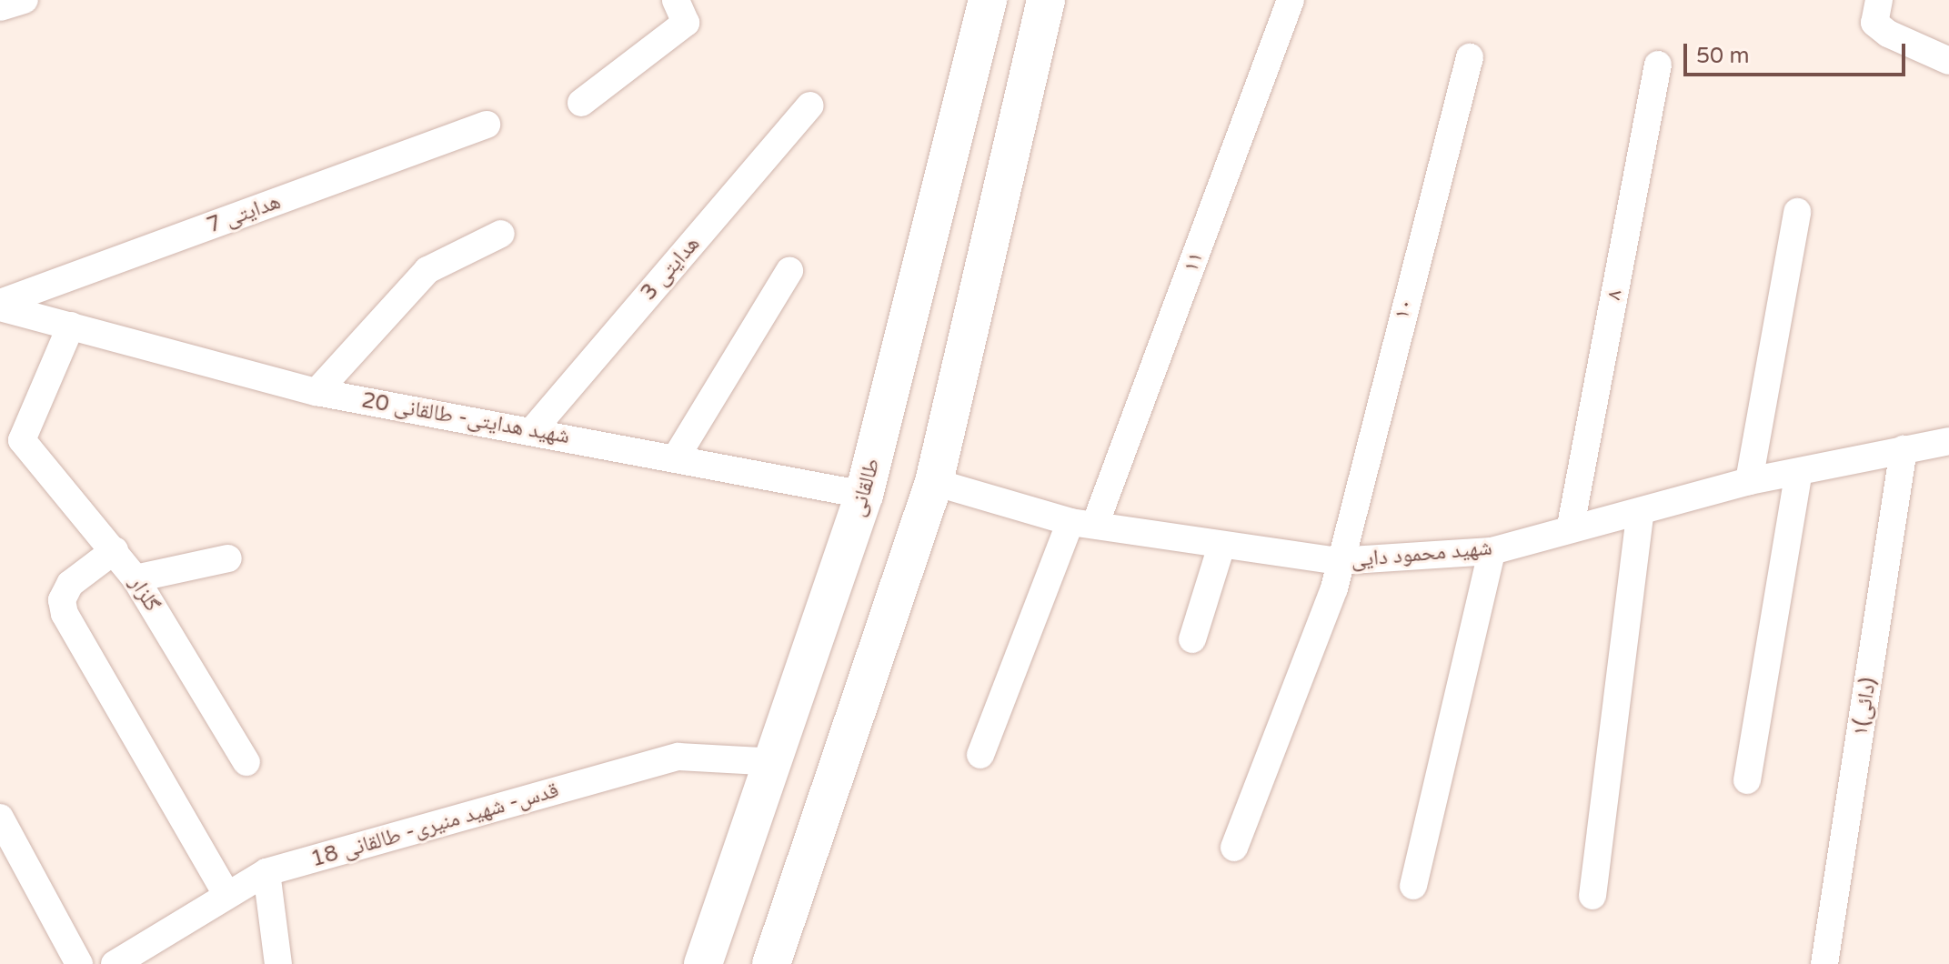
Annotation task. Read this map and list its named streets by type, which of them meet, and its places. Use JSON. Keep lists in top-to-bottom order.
{
  "streets": {
    "main road": ["طالقانی"],
    "street": [
      "هدایتی 7",
      "۱۱",
      "هدایتی 3",
      "۸",
      "۱۰",
      "شهید هدایتی- طالقانی 20",
      "شهید محمود دایی",
      "گلزار",
      "۱(دائی)",
      "قدس- شهید منیری- طالقانی 18"
    ]
  },
  "crossings": [
    ["هدایتی 7", "شهید هدایتی- طالقانی 20"],
    ["۱۱", "شهید محمود دایی"],
    ["هدایتی 3", "شهید هدایتی- طالقانی 20"],
    ["۸", "شهید محمود دایی"],
    ["۱۰", "شهید محمود دایی"],
    ["شهید هدایتی- طالقانی 20", "طالقانی"],
    ["شهید هدایتی- طالقانی 20", "گلزار"],
    ["طالقانی", "قدس- شهید منیری- طالقانی 18"],
    ["شهید محمود دایی", "۱(دائی)"]
  ],
  "scale_bar": "50 m"
}
